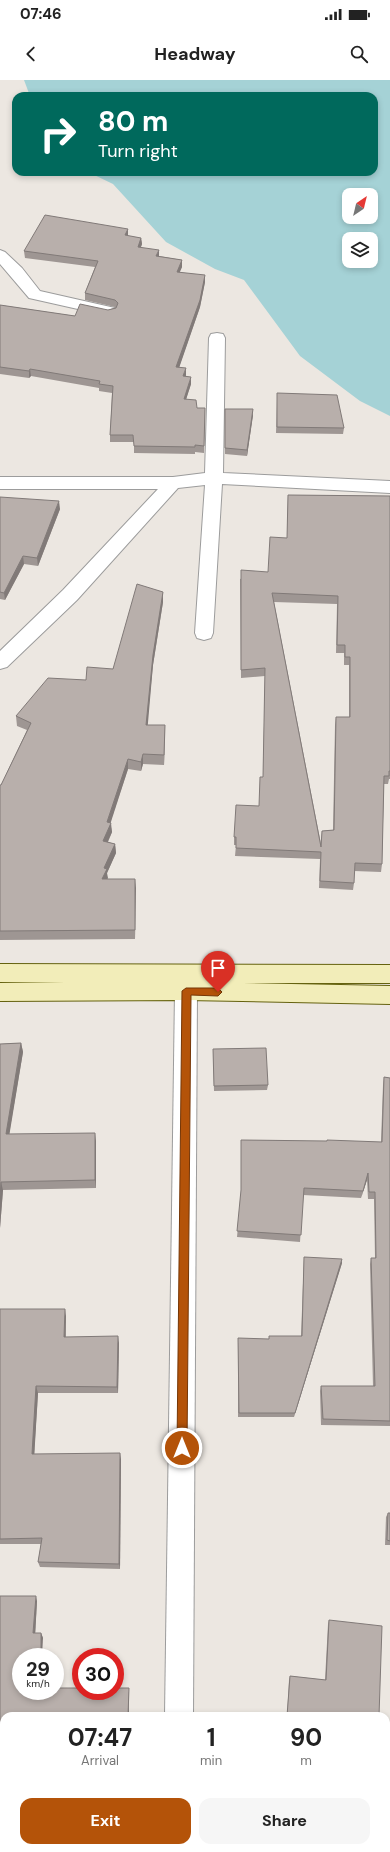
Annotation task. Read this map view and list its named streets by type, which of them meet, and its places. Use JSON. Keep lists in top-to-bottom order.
{
  "north": "top right",
  "page": {
    "status": "07:46",
    "header": "Headway",
    "turn": ["80 m", "Turn right"],
    "speed": "29 km/h",
    "limit": "30",
    "eta": [
      "07:47",
      "Arrival",
      "1",
      "min",
      "90",
      "m"
    ],
    "buttons": ["Exit", "Share"]
  }
}
